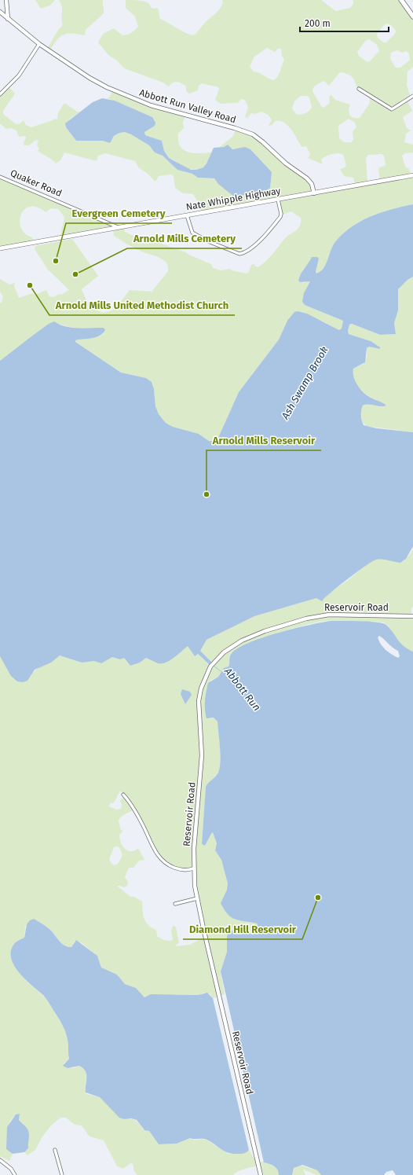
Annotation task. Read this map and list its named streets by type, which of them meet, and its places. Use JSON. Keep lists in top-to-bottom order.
{
  "streets": {
    "main road": ["Nate Whipple Highway"],
    "street": ["Abbott Run Valley Road", "Quaker Road", "Reservoir Road"]
  },
  "crossings": [
    ["Abbott Run Valley Road", "Nate Whipple Highway"],
    ["Quaker Road", "Nate Whipple Highway"]
  ],
  "water": ["Ash Swamp Brook", "Abbott Run"],
  "places": [
    "Evergreen Cemetery",
    "Arnold Mills Cemetery",
    "Arnold Mills United Methodist Church",
    "Arnold Mills Reservoir",
    "Diamond Hill Reservoir"
  ],
  "scale_bar": "200 m"
}
